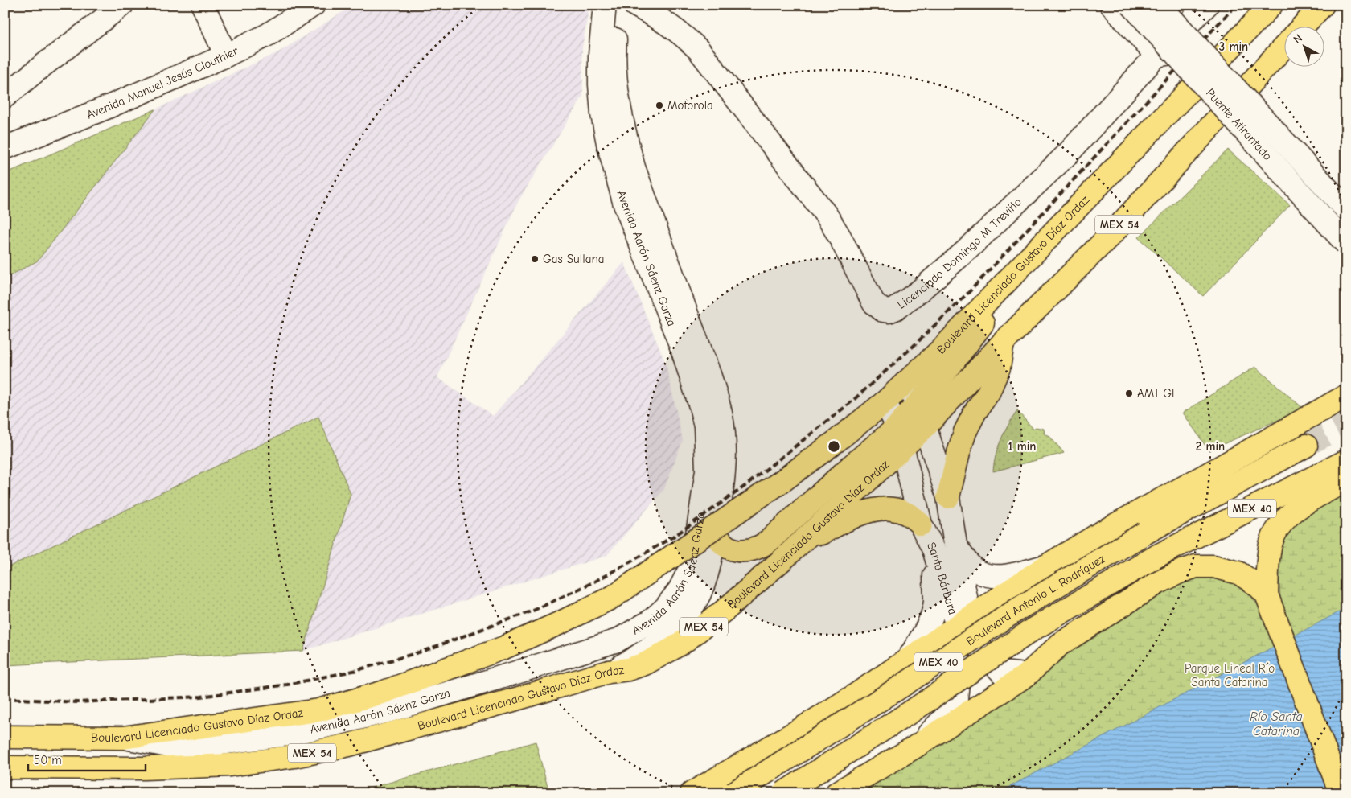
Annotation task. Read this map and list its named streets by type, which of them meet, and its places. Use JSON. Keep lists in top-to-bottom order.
{
  "streets": {
    "main road": [
      "Avenida Manuel Jesús Clouthier",
      "Puente Atirantado",
      "MEX 54",
      "Licenciado Domingo M Treviño",
      "Avenida Aarón Sáenz Garza",
      "Boulevard Licenciado Gustavo Díaz Ordaz",
      "MEX 40",
      "Santa Bárbara",
      "Boulevard Antonio L. Rodríguez"
    ]
  },
  "crossings": [
    ["Avenida Aarón Sáenz Garza", "Boulevard Licenciado Gustavo Díaz Ordaz"],
    ["Boulevard Licenciado Gustavo Díaz Ordaz", "Santa Bárbara"]
  ],
  "water": ["Río Santa Catarina"],
  "parks": ["Parque Lineal Río Santa Catarina"],
  "places": ["Motorola", "Gas Sultana", "AMI GE"],
  "scale_bar": "50 m",
  "north": "top left",
  "rings": ["3 min", "1 min", "2 min"]
}
